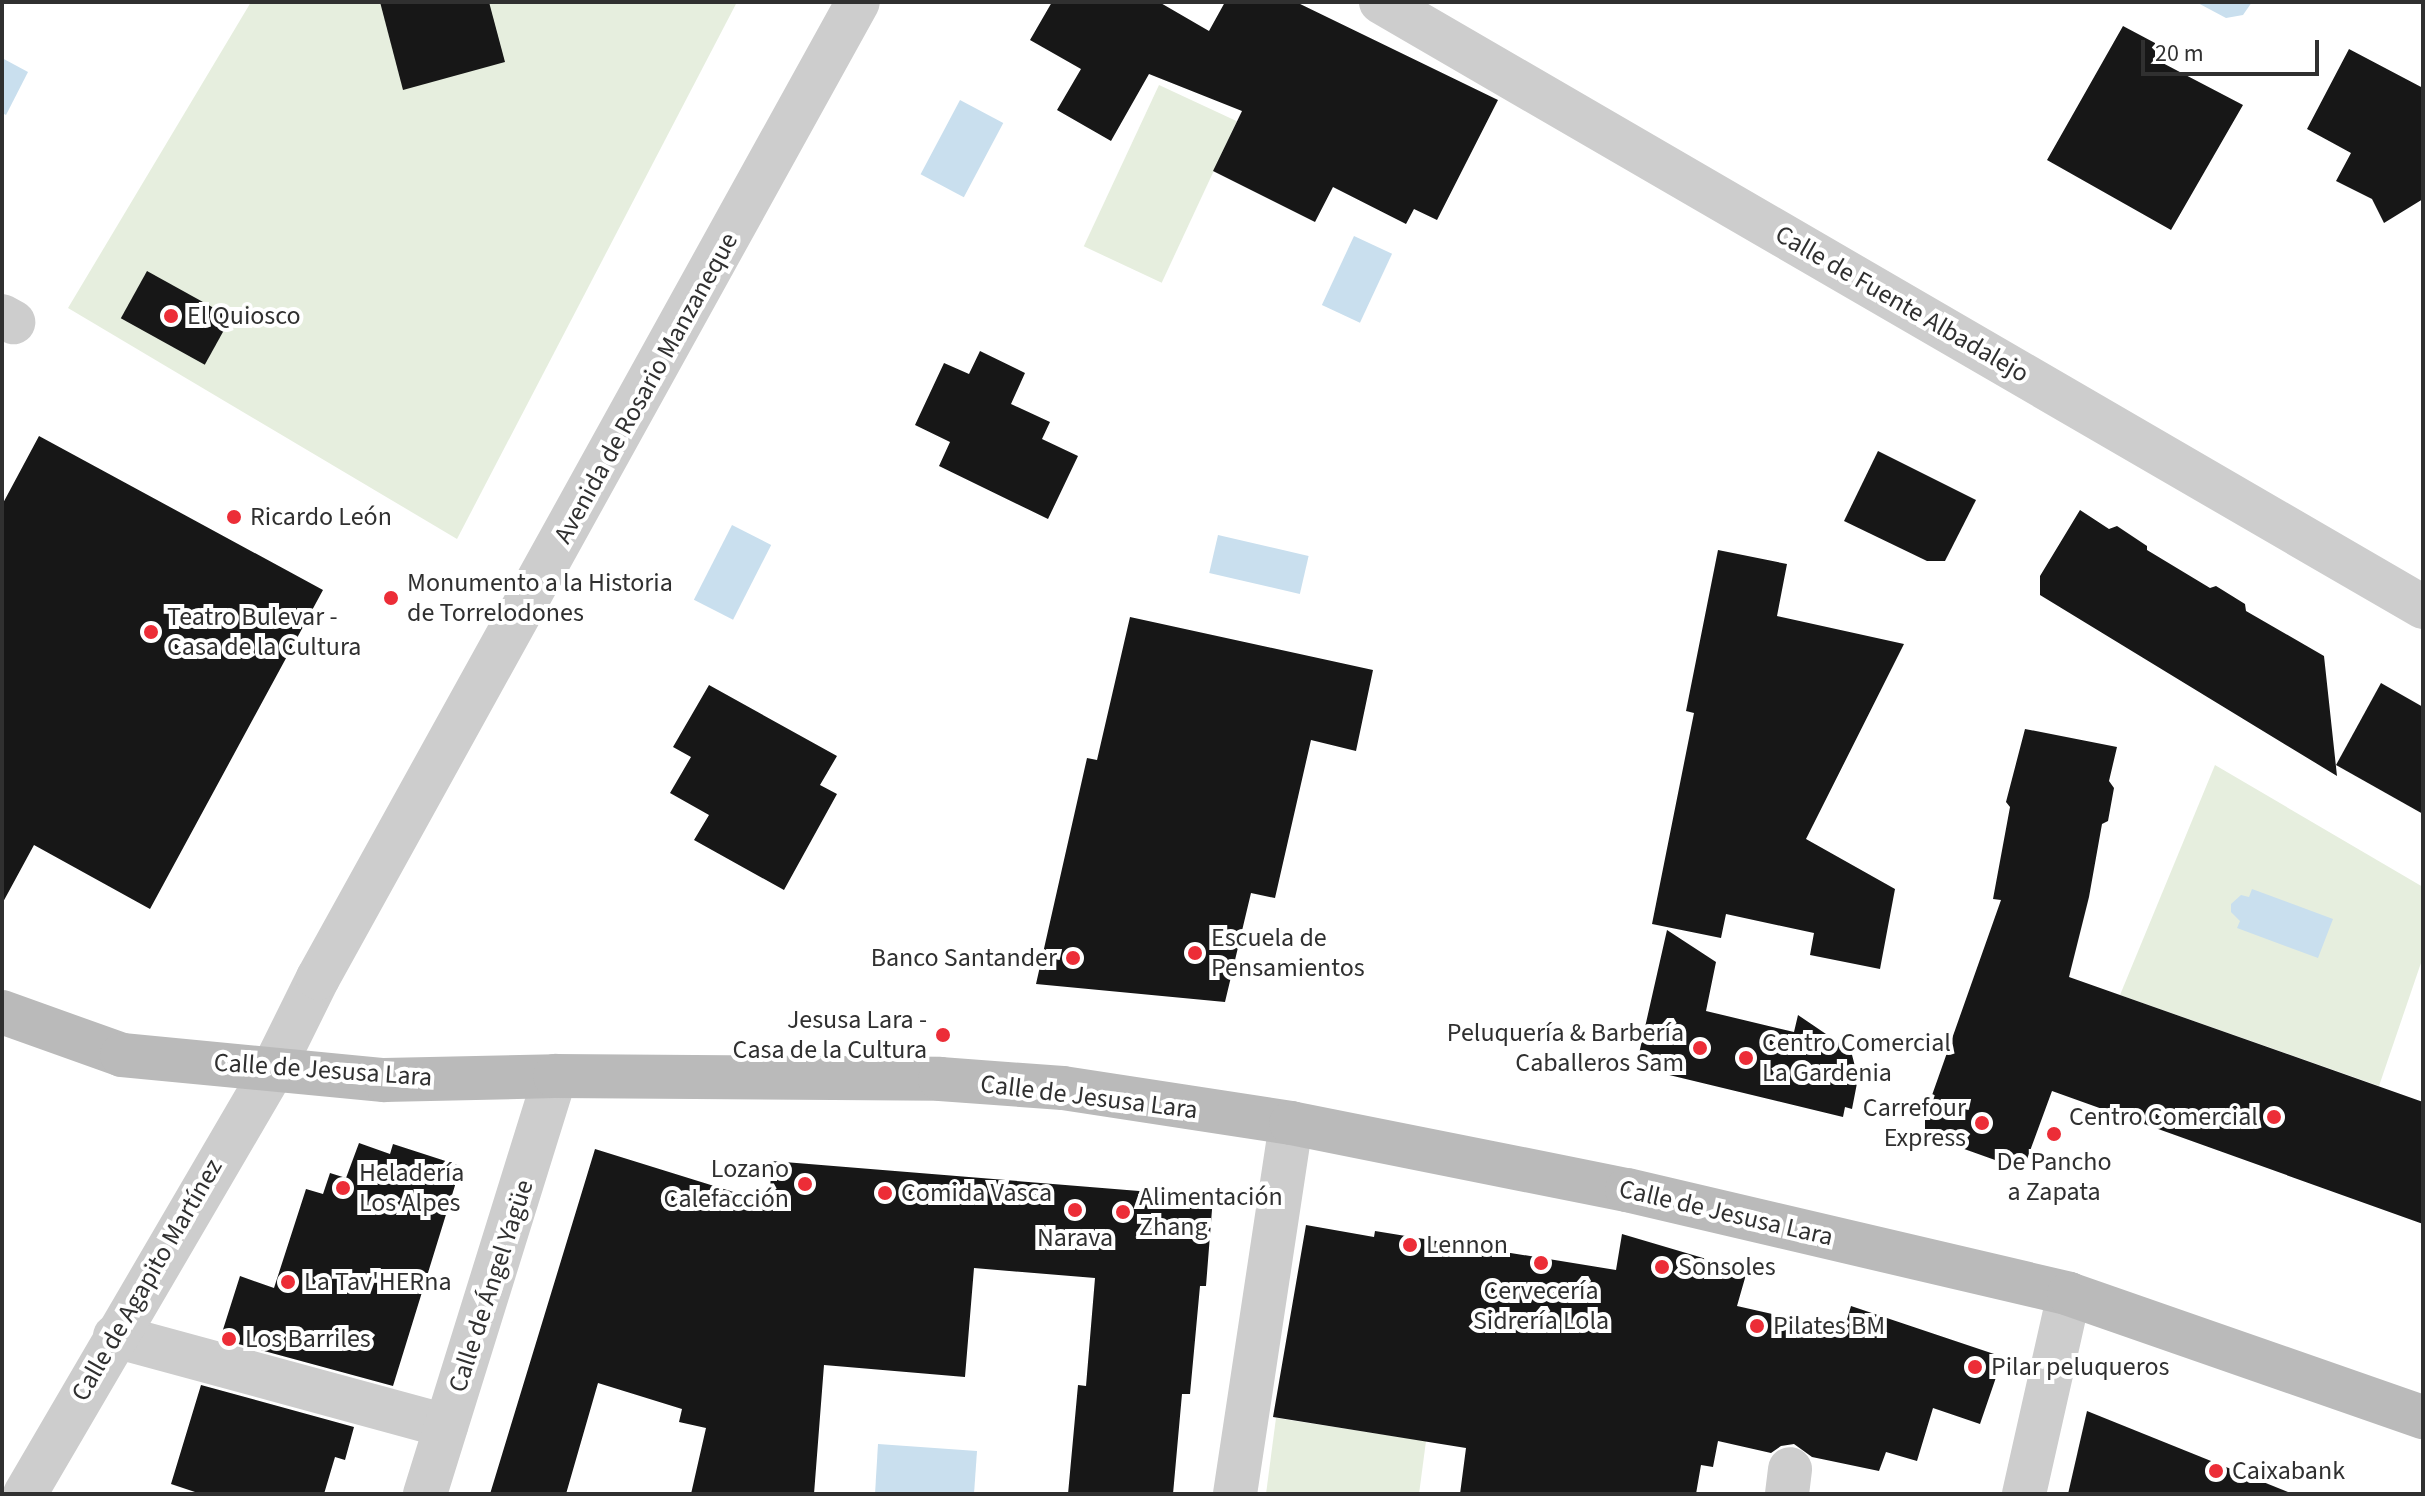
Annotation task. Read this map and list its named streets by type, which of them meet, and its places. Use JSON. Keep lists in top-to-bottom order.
{
  "streets": {
    "main road": ["Calle de Jesusa Lara"],
    "street": [
      "Calle de Fuente Albadalejo",
      "Avenida de Rosario Manzaneque",
      "Calle de Agapito Martínez",
      "Calle de Ángel Yagüe"
    ]
  },
  "crossings": [
    ["Avenida de Rosario Manzaneque", "Calle de Jesusa Lara"],
    ["Avenida de Rosario Manzaneque", "Calle de Agapito Martínez"],
    ["Calle de Jesusa Lara", "Calle de Agapito Martínez"],
    ["Calle de Jesusa Lara", "Calle de Ángel Yagüe"]
  ],
  "places": [
    "El Quiosco",
    "Ricardo León",
    "Monumento a la Historia de Torrelodones",
    "Teatro Bulevar - Casa de la Cultura",
    "Escuela de Pensamientos",
    "Banco Santander",
    "Jesusa Lara - Casa de la Cultura",
    "Peluquería & Barbería Caballeros Sam",
    "Centro Comercial La Gardenia",
    "Centro Comercial",
    "Carrefour Express",
    "De Pancho a Zapata",
    "Lozano Calefacción",
    "Heladería Los Alpes",
    "Comida Vasca",
    "Narava",
    "Alimentación Zhang",
    "Lennon",
    "Cervecería Sidrería Lola",
    "Sonsoles",
    "La Tav'HERna",
    "Pilates BM",
    "Los Barriles",
    "Pilar peluqueros",
    "Caixabank"
  ],
  "scale_bar": "20 m"
}
